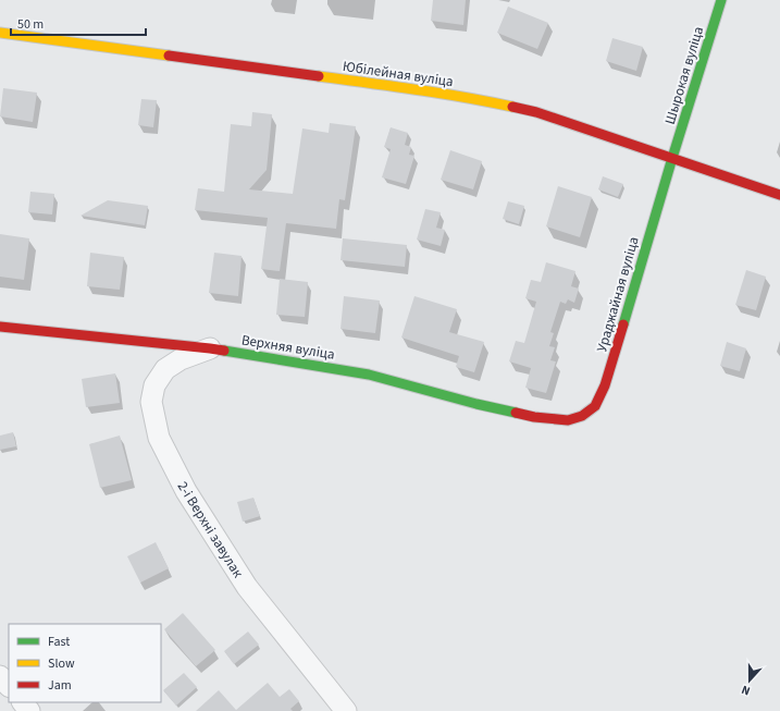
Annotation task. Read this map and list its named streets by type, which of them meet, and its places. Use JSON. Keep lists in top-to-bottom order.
{
  "streets": {
    "street": [
      "Юбілейная вуліца",
      "Шырокая вуліца",
      "Ураджайная вуліца",
      "Верхняя вуліца",
      "2-і Верхні завулак"
    ]
  },
  "crossings": [
    ["Юбілейная вуліца", "Шырокая вуліца"],
    ["Юбілейная вуліца", "Ураджайная вуліца"],
    ["Шырокая вуліца", "Ураджайная вуліца"],
    ["Ураджайная вуліца", "Верхняя вуліца"],
    ["Верхняя вуліца", "2-і Верхні завулак"]
  ],
  "legend": ["Fast", "Slow", "Jam"],
  "scale_bar": "50 m",
  "north": "bottom"
}
